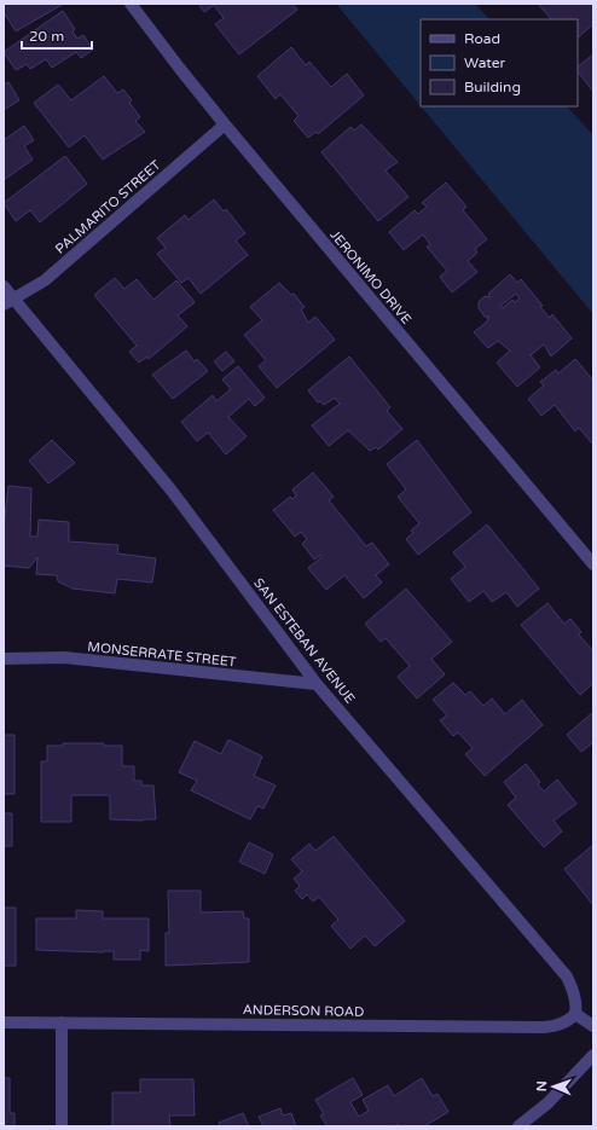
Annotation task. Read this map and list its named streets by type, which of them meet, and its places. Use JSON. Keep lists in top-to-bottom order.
{
  "streets": {
    "street": [
      "PALMARITO STREET",
      "JERONIMO DRIVE",
      "SAN ESTEBAN AVENUE",
      "MONSERRATE STREET",
      "ANDERSON ROAD"
    ]
  },
  "crossings": [
    ["PALMARITO STREET", "JERONIMO DRIVE"],
    ["PALMARITO STREET", "SAN ESTEBAN AVENUE"],
    ["SAN ESTEBAN AVENUE", "MONSERRATE STREET"],
    ["SAN ESTEBAN AVENUE", "ANDERSON ROAD"]
  ],
  "legend": ["Road", "Water", "Building"],
  "scale_bar": "20 m",
  "north": "left"
}
